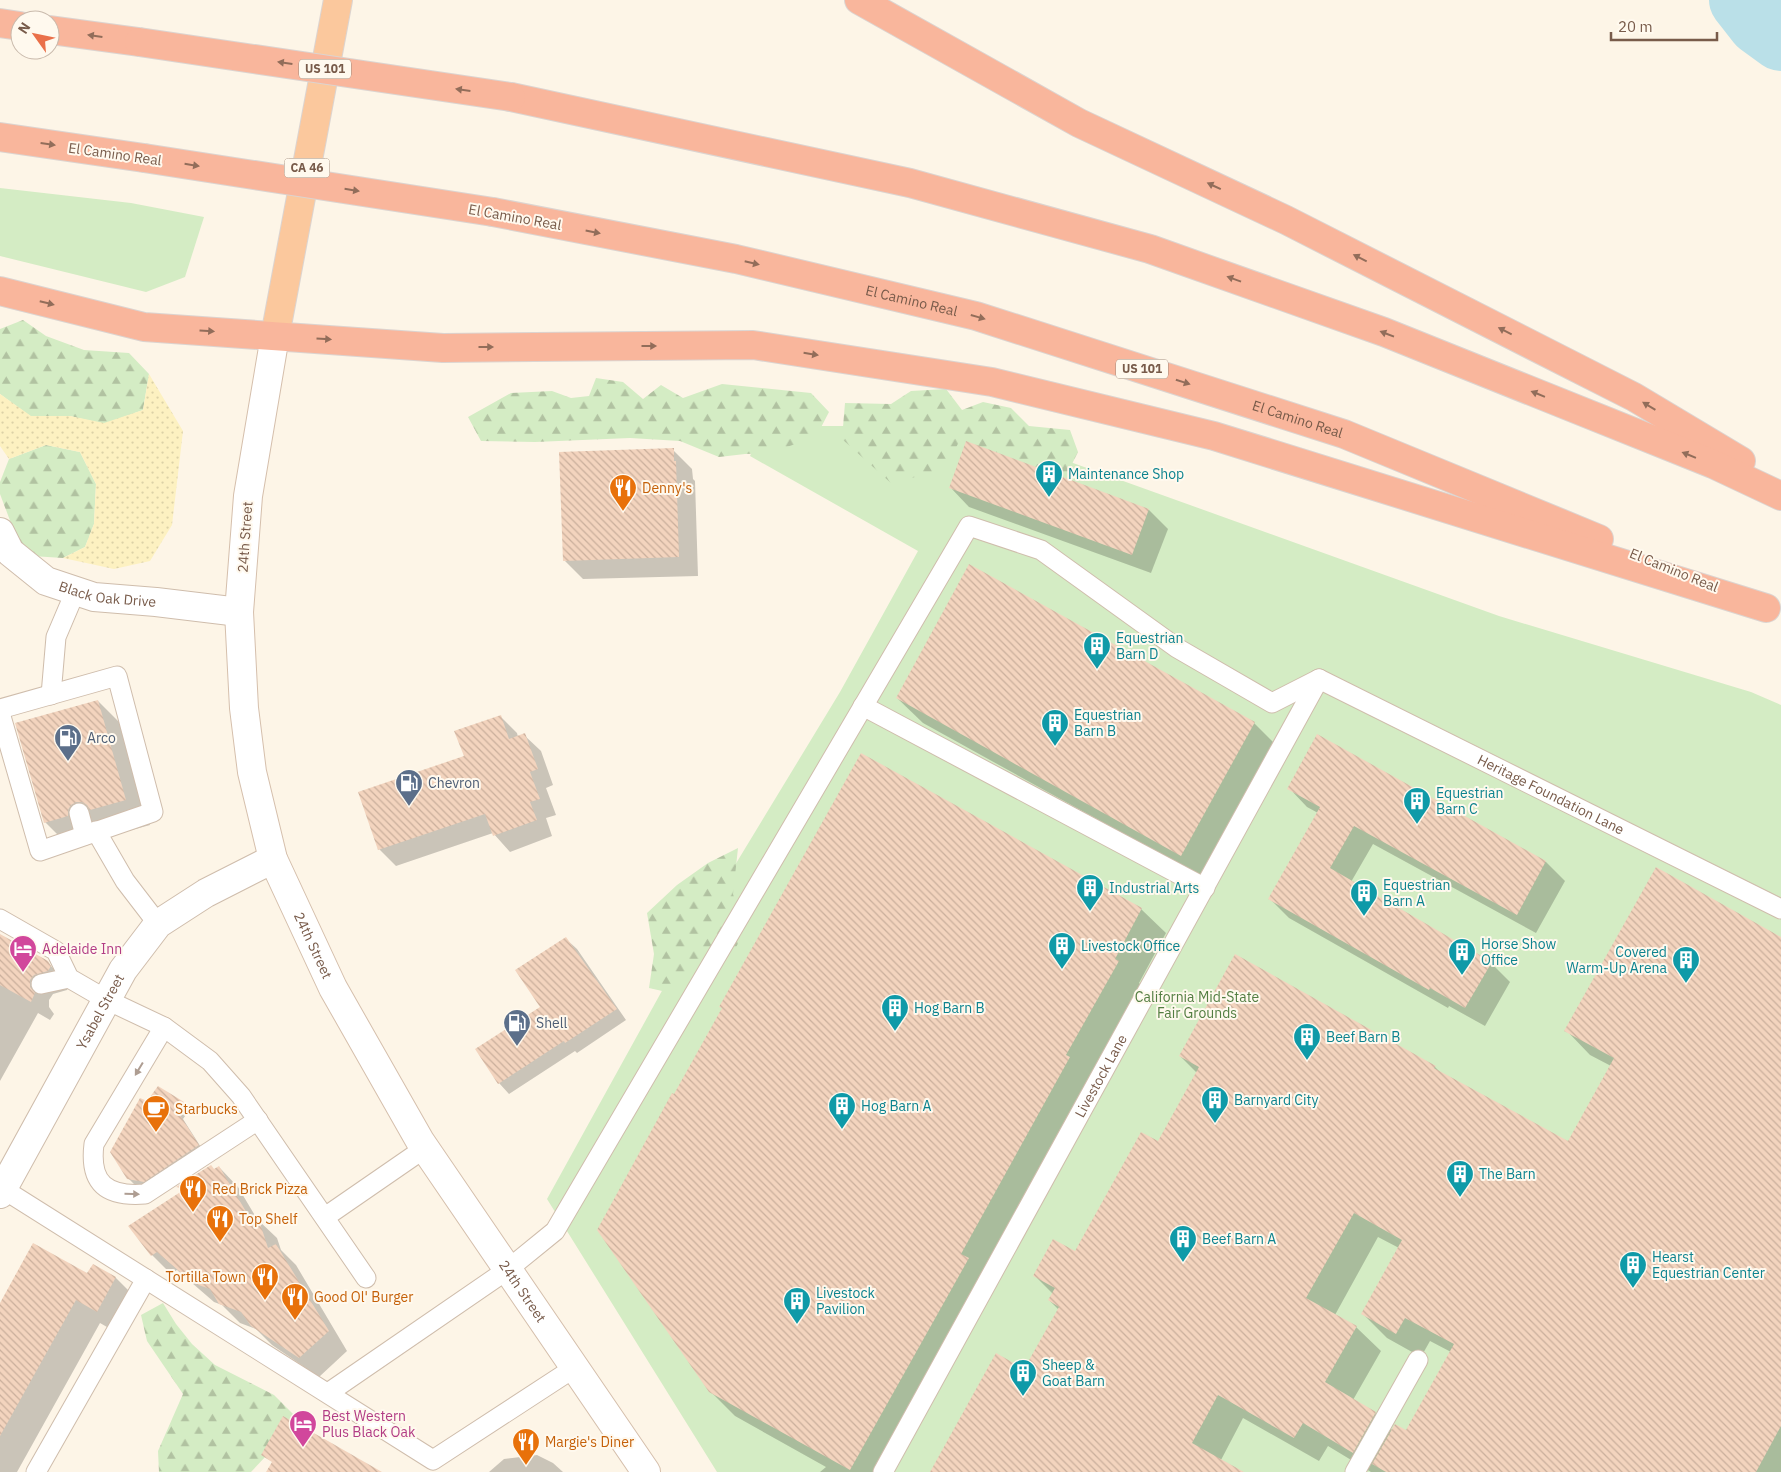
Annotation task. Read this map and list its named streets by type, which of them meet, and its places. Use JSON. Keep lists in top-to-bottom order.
{
  "streets": {
    "highway": ["US 101", "El Camino Real", "CA 46"],
    "main road": ["24th Street", "Black Oak Drive", "Ysabel Street"],
    "lane": ["Heritage Foundation Lane", "Livestock Lane"]
  },
  "crossings": [
    ["CA 46", "24th Street"],
    ["24th Street", "Black Oak Drive"],
    ["24th Street", "Ysabel Street"],
    ["Heritage Foundation Lane", "Livestock Lane"]
  ],
  "parks": ["California Mid-State Fair Grounds"],
  "places": {
    "building": [
      "Maintenance Shop",
      "Equestrian Barn D",
      "Equestrian Barn B",
      "Equestrian Barn C",
      "Industrial Arts",
      "Equestrian Barn A",
      "Livestock Office",
      "Horse Show Office",
      "Covered Warm-Up Arena",
      "Hog Barn B",
      "Beef Barn B",
      "Barnyard City",
      "Hog Barn A",
      "The Barn",
      "Beef Barn A",
      "Hearst Equestrian Center",
      "Livestock Pavilion",
      "Sheep & Goat Barn"
    ],
    "restaurant": [
      "Denny's",
      "Red Brick Pizza",
      "Top Shelf",
      "Tortilla Town",
      "Good Ol' Burger",
      "Margie's Diner"
    ],
    "fuel station": ["Arco", "Chevron", "Shell"],
    "hotel": ["Adelaide Inn", "Best Western Plus Black Oak"],
    "cafe": ["Starbucks"]
  },
  "scale_bar": "20 m",
  "north": "top left"
}
